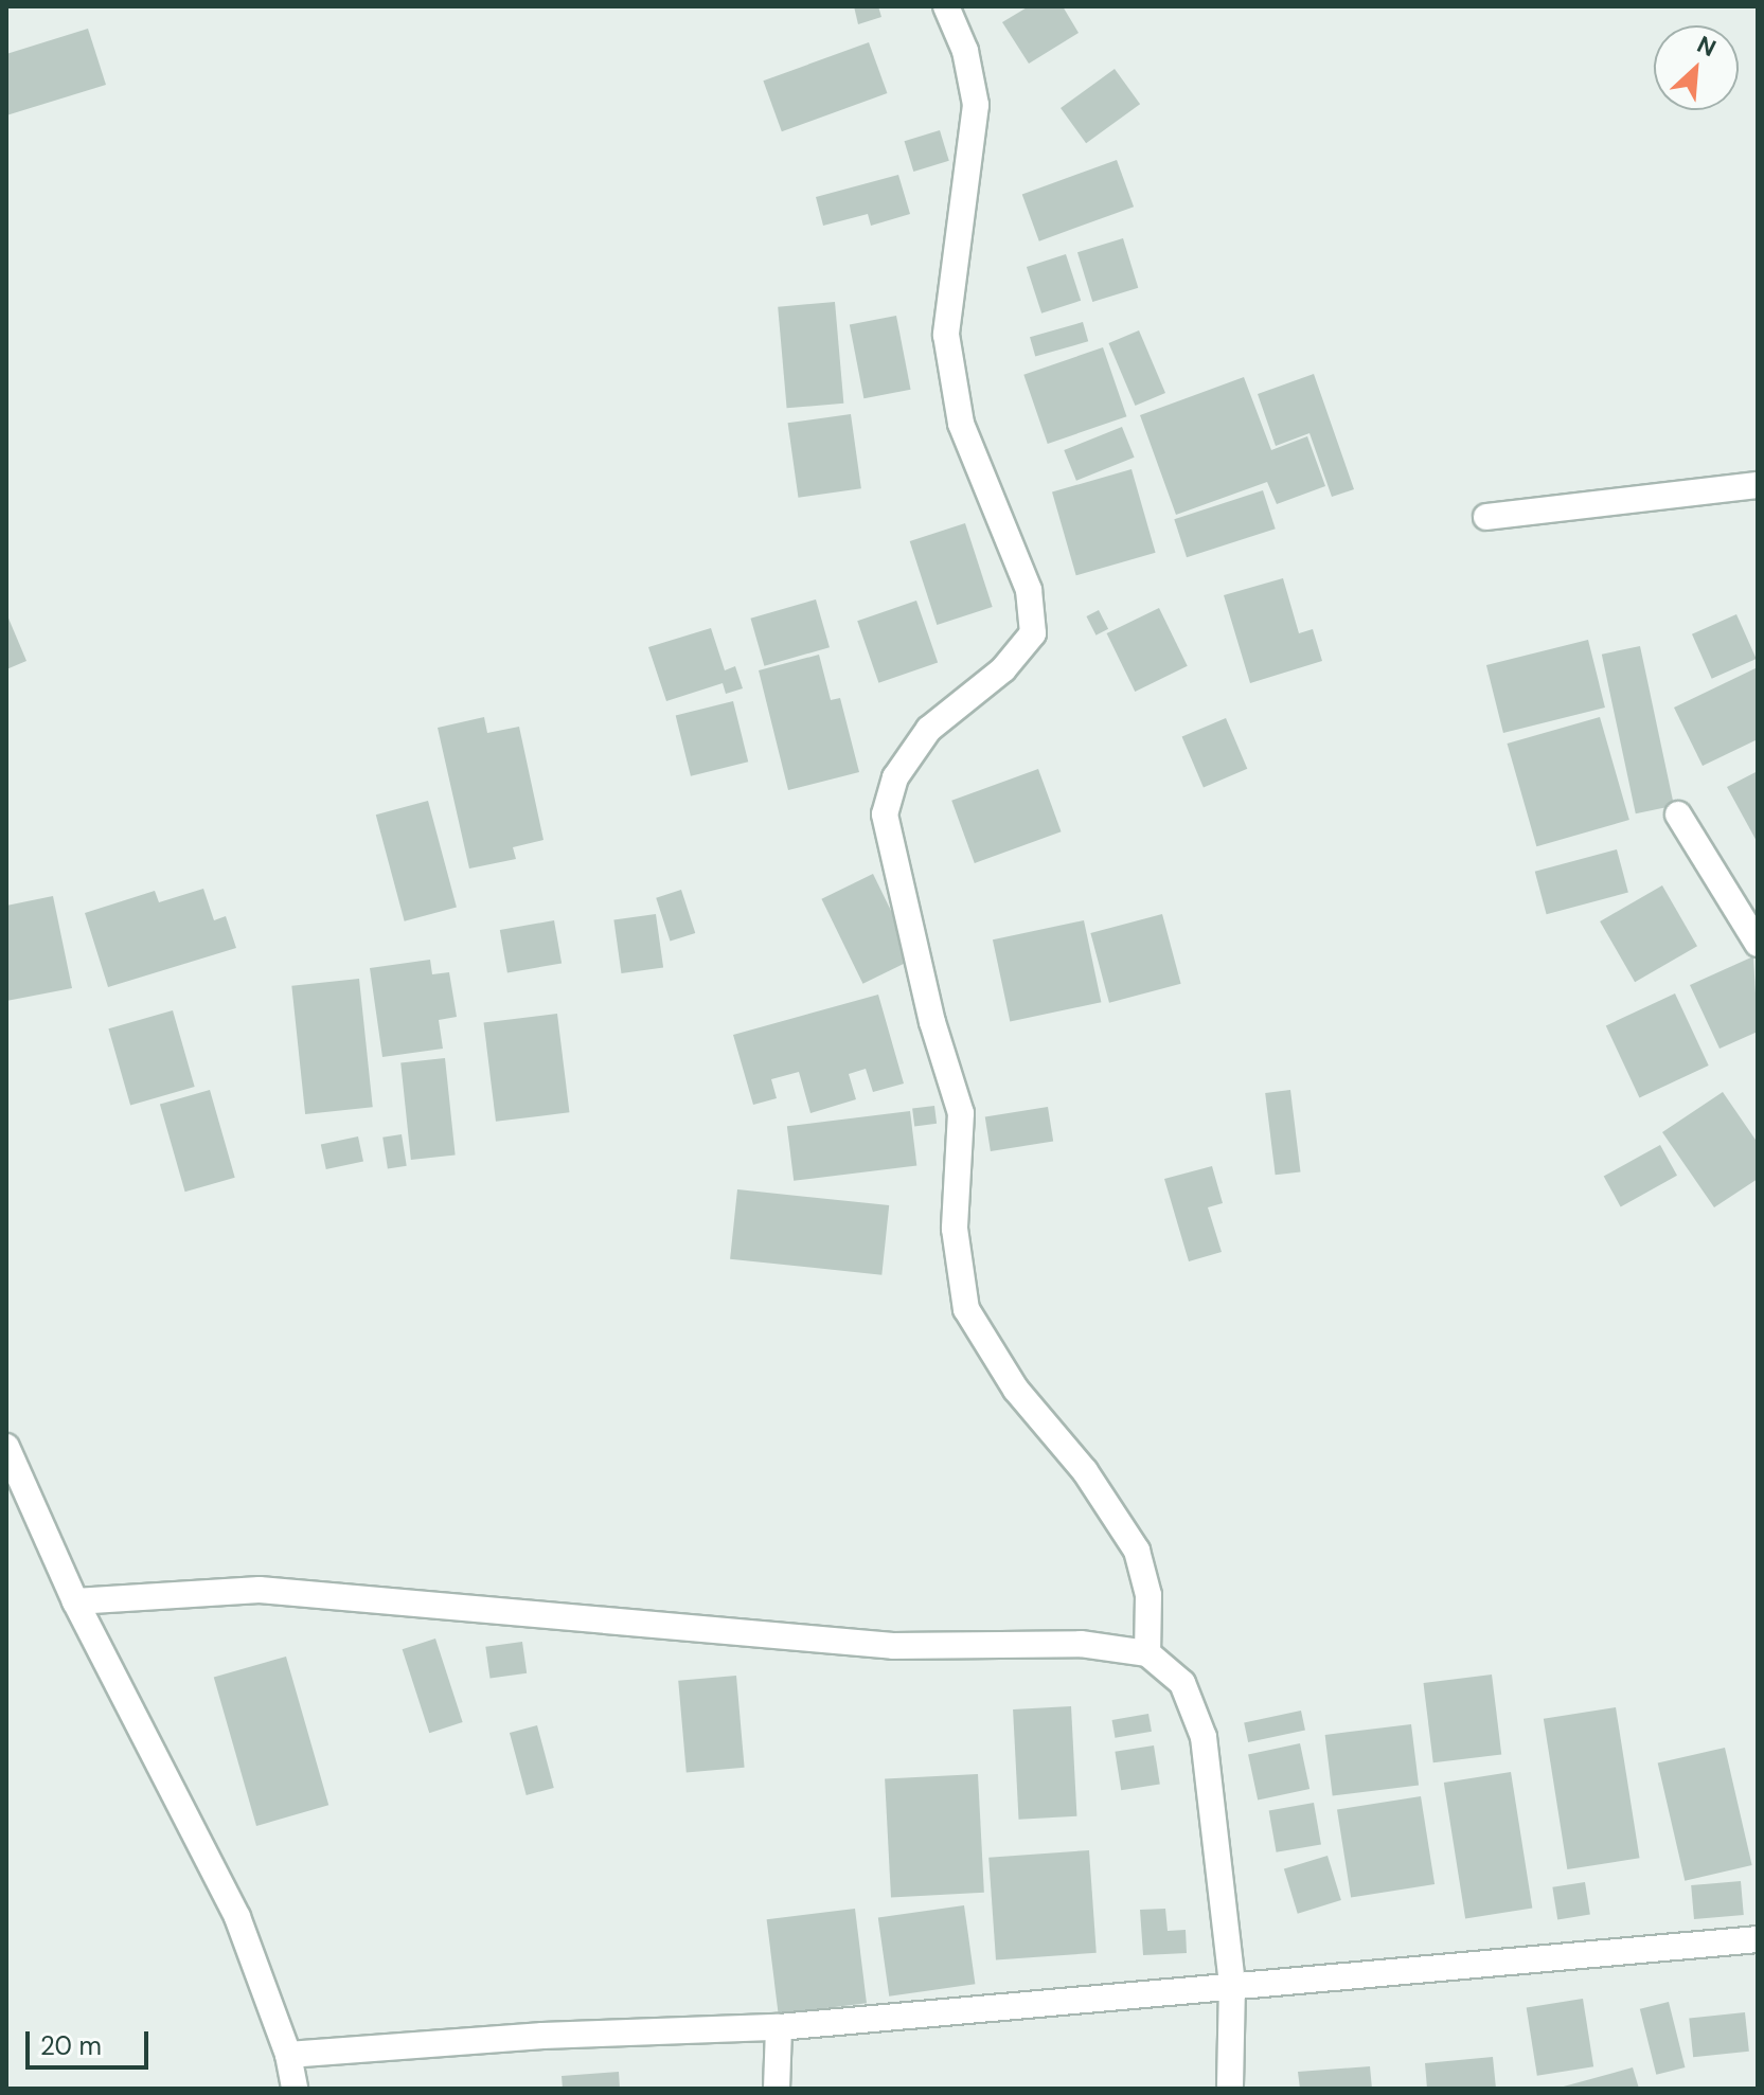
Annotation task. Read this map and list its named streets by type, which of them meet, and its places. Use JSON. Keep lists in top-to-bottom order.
{
  "scale_bar": "20 m",
  "north": "top right"
}
